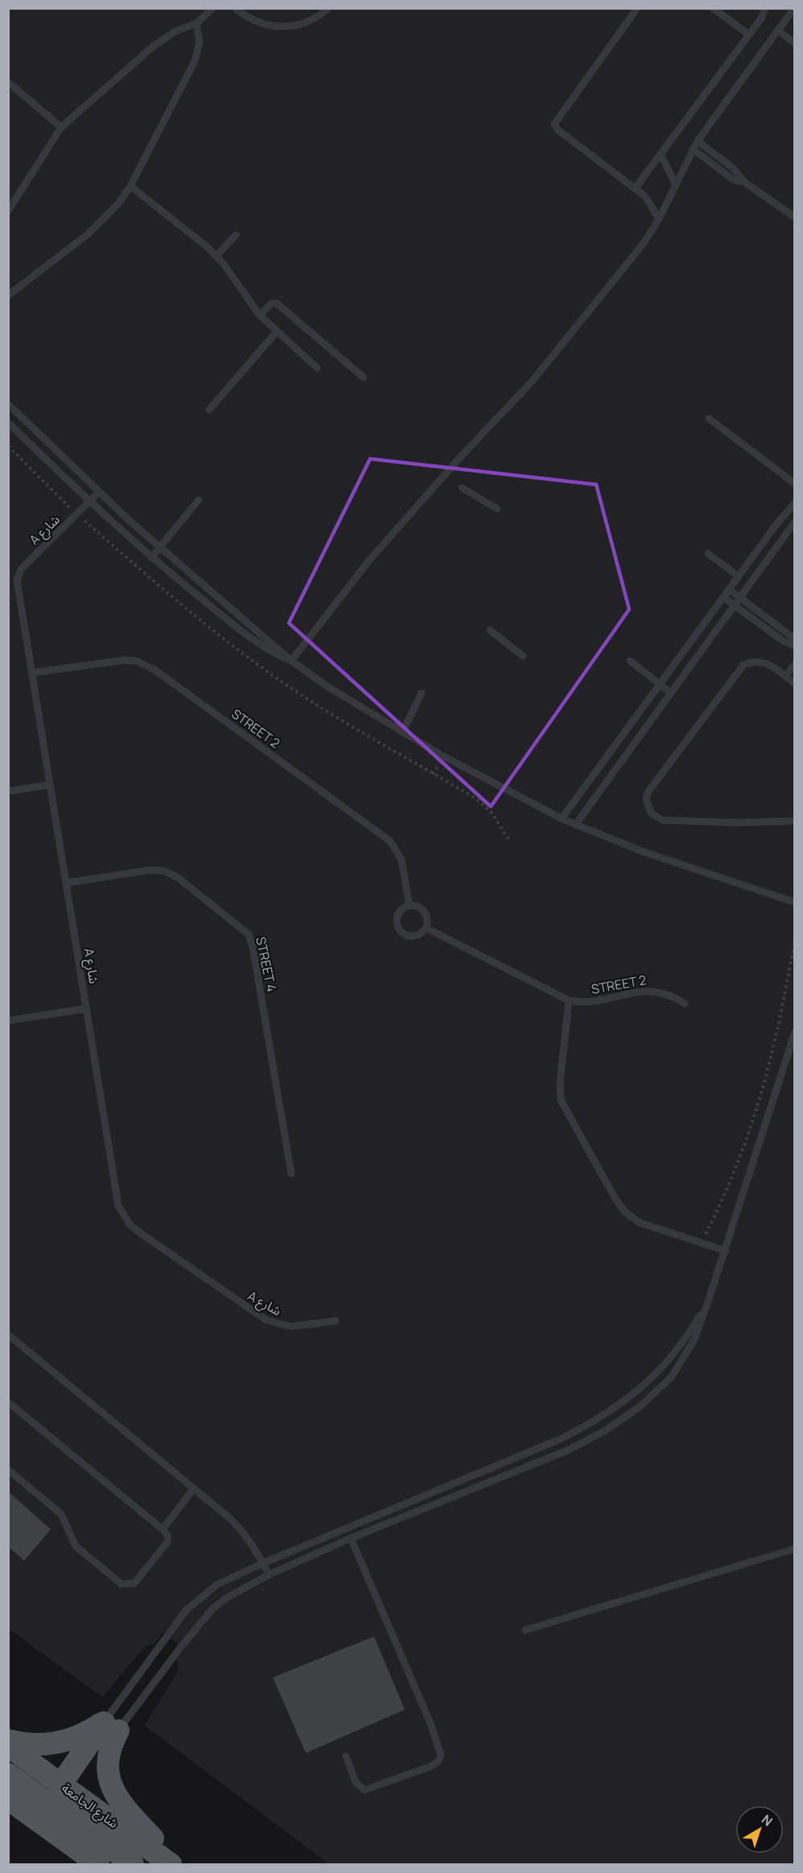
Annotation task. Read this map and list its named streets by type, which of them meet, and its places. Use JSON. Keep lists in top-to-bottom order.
{
  "streets": {
    "main road": ["شارع الجامعة"],
    "lane": ["A شارع", "STREET 2", "STREET 4"]
  },
  "crossings": [
    ["A شارع", "STREET 2"],
    ["A شارع", "STREET 4"]
  ],
  "north": "top right"
}
